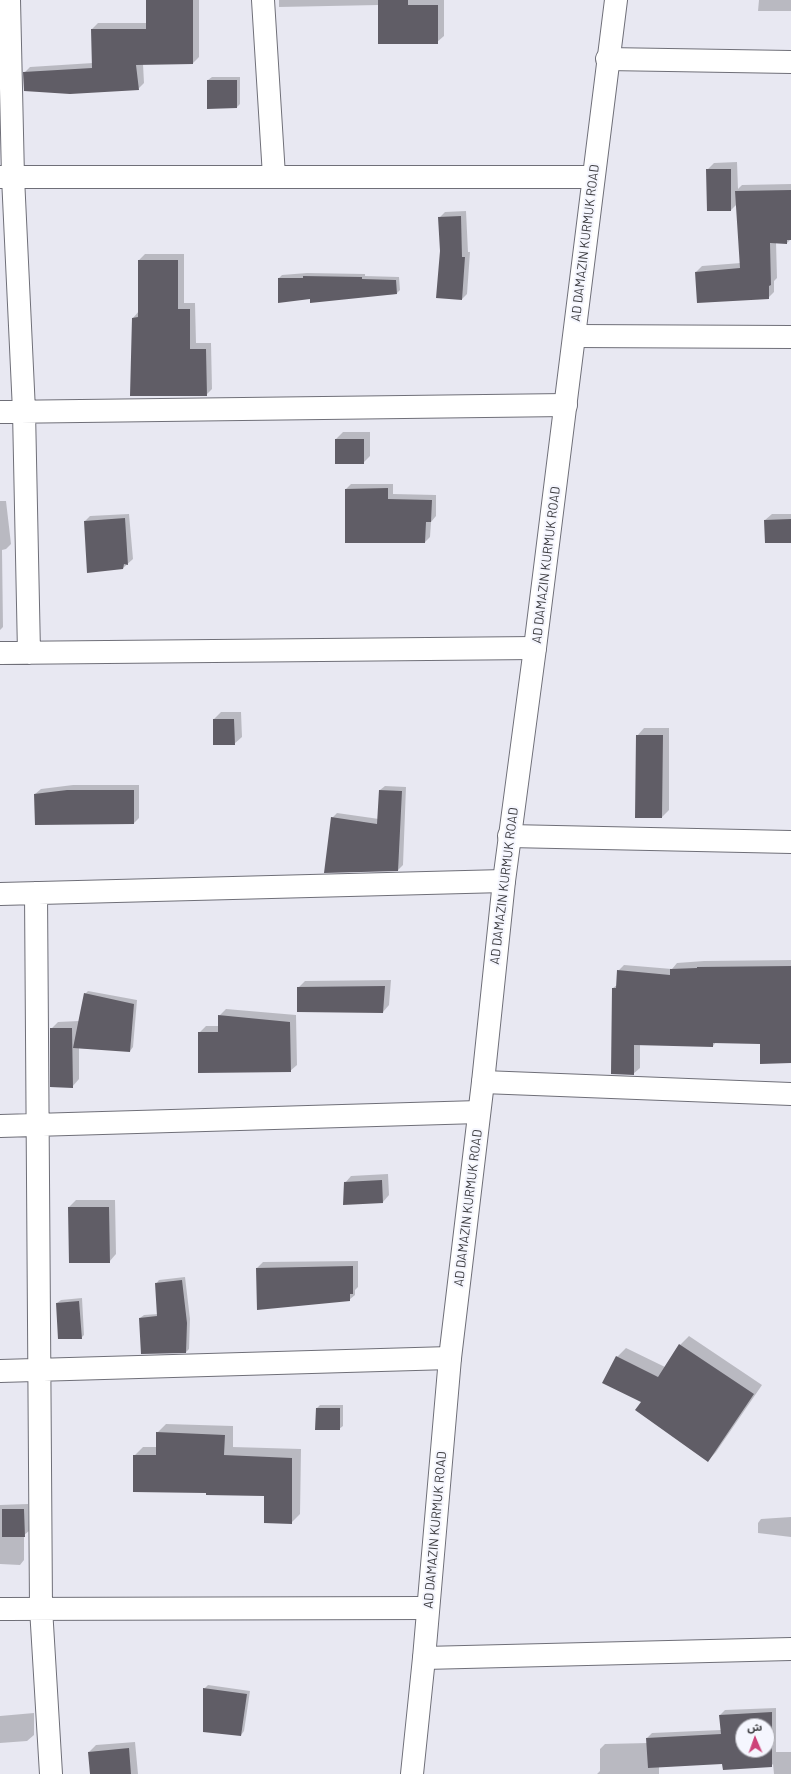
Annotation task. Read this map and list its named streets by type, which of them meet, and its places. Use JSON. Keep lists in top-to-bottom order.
{
  "streets": {
    "main road": ["AD DAMAZIN KURMUK ROAD"]
  },
  "north": "top"
}
